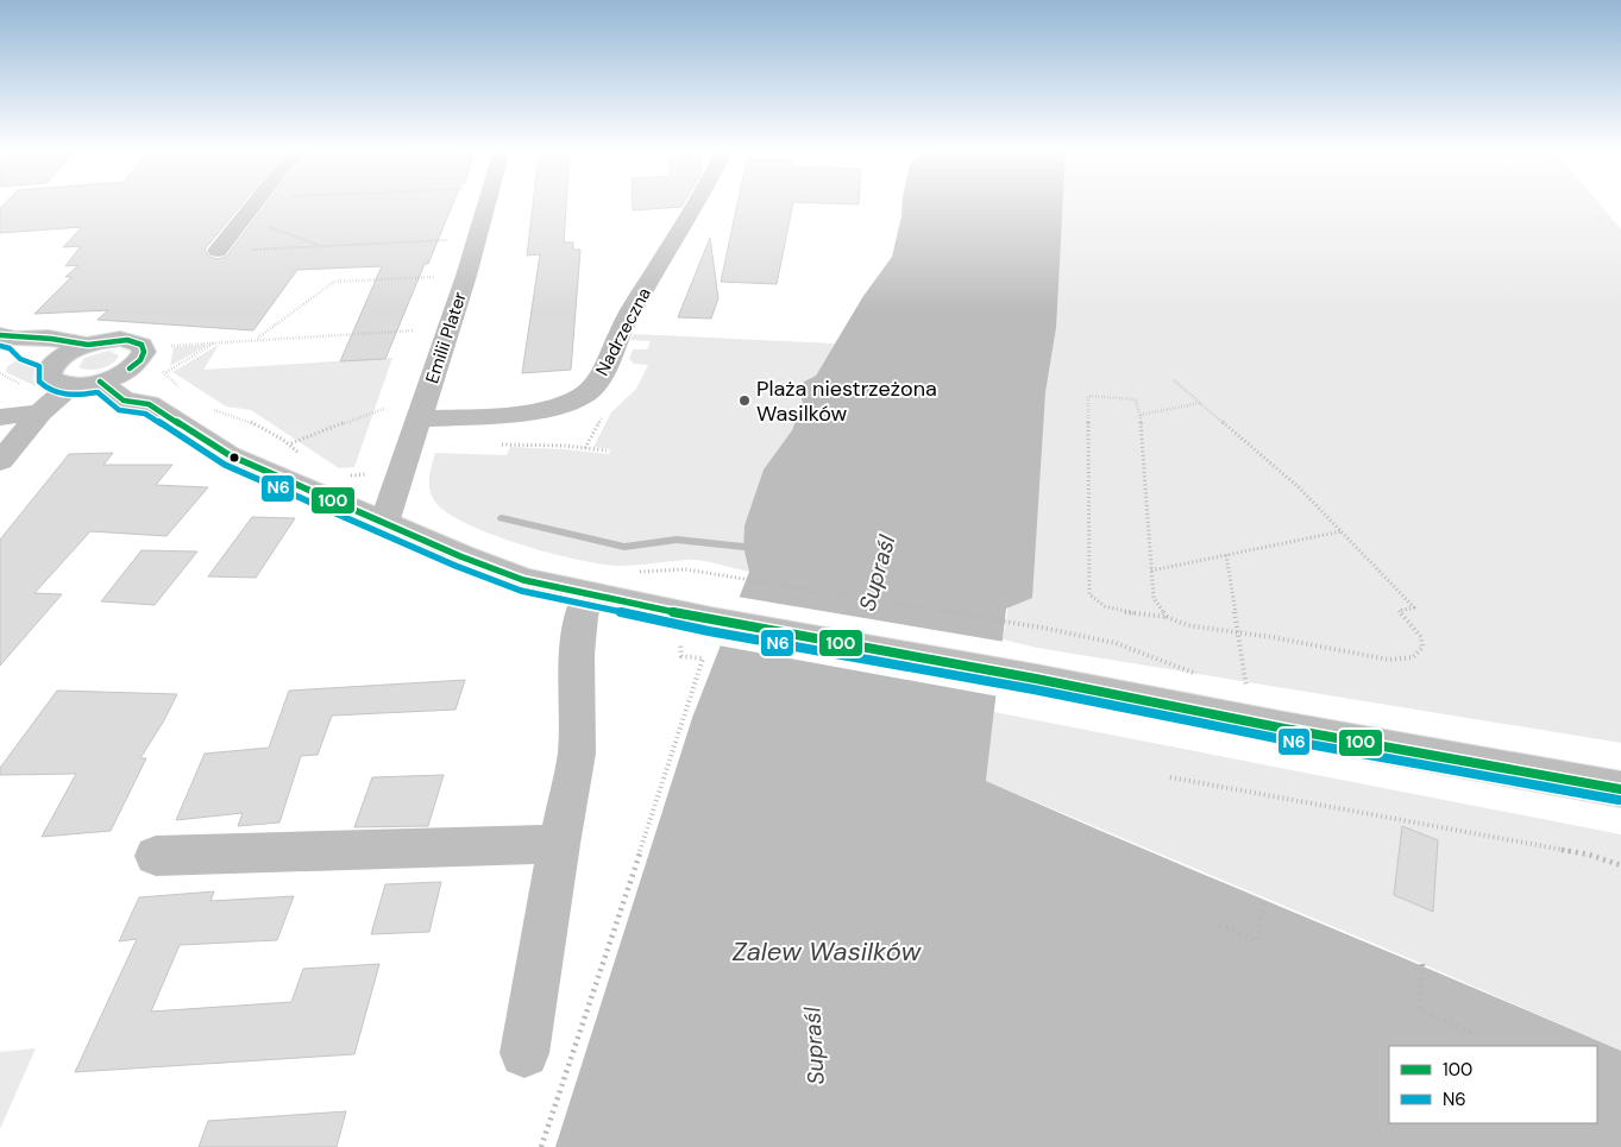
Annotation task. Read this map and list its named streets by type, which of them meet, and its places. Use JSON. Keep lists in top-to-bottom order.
{
  "streets": {
    "street": ["Nadrzeczna", "Emilii Plater"]
  },
  "crossings": [
    ["Nadrzeczna", "Emilii Plater"]
  ],
  "water": ["Supraśl", "Zalew Wasilków"],
  "places": ["Plaża niestrzeżona Wasilków"],
  "lines": ["transit line 100", "transit line N6"],
  "legend": ["100", "N6"]
}
